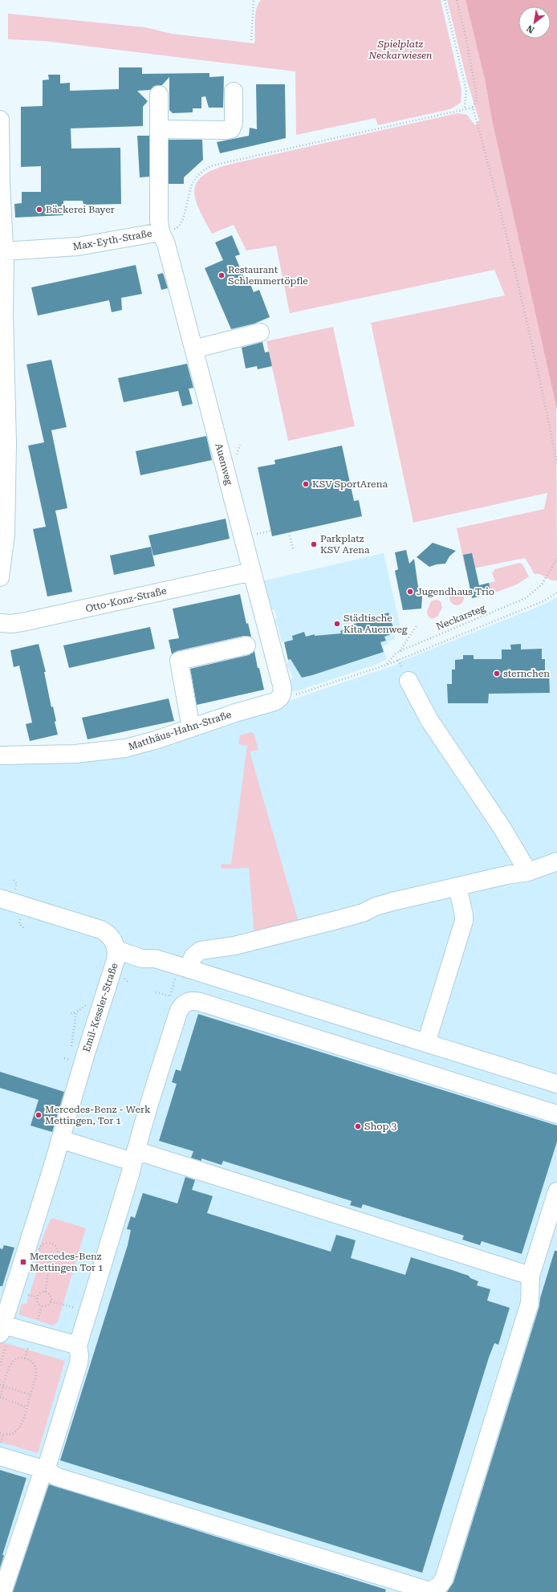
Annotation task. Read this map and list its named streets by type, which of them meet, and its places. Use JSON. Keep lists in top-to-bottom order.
{
  "streets": {
    "street": [
      "Max-Eyth-Straße",
      "Auenweg",
      "Otto-Konz-Straße",
      "Matthäus-Hahn-Straße",
      "Emil-Kessler-Straße"
    ],
    "path": ["Neckarsteg"]
  },
  "crossings": [
    ["Max-Eyth-Straße", "Auenweg"],
    ["Auenweg", "Otto-Konz-Straße"],
    ["Auenweg", "Matthäus-Hahn-Straße"]
  ],
  "parks": ["Spielplatz Neckarwiesen"],
  "places": {
    "other": [
      "Bäckerei Bayer",
      "Restaurant Schlemmertöpfle",
      "KSV SportArena",
      "Parkplatz KSV Arena",
      "Jugendhaus Trio",
      "Städtische Kita Auenweg",
      "sternchen",
      "Mercedes-Benz - Werk Mettingen, Tor 1",
      "Shop 3"
    ],
    "transit": ["Mercedes-Benz Mettingen Tor 1"]
  },
  "north": "bottom left"
}
